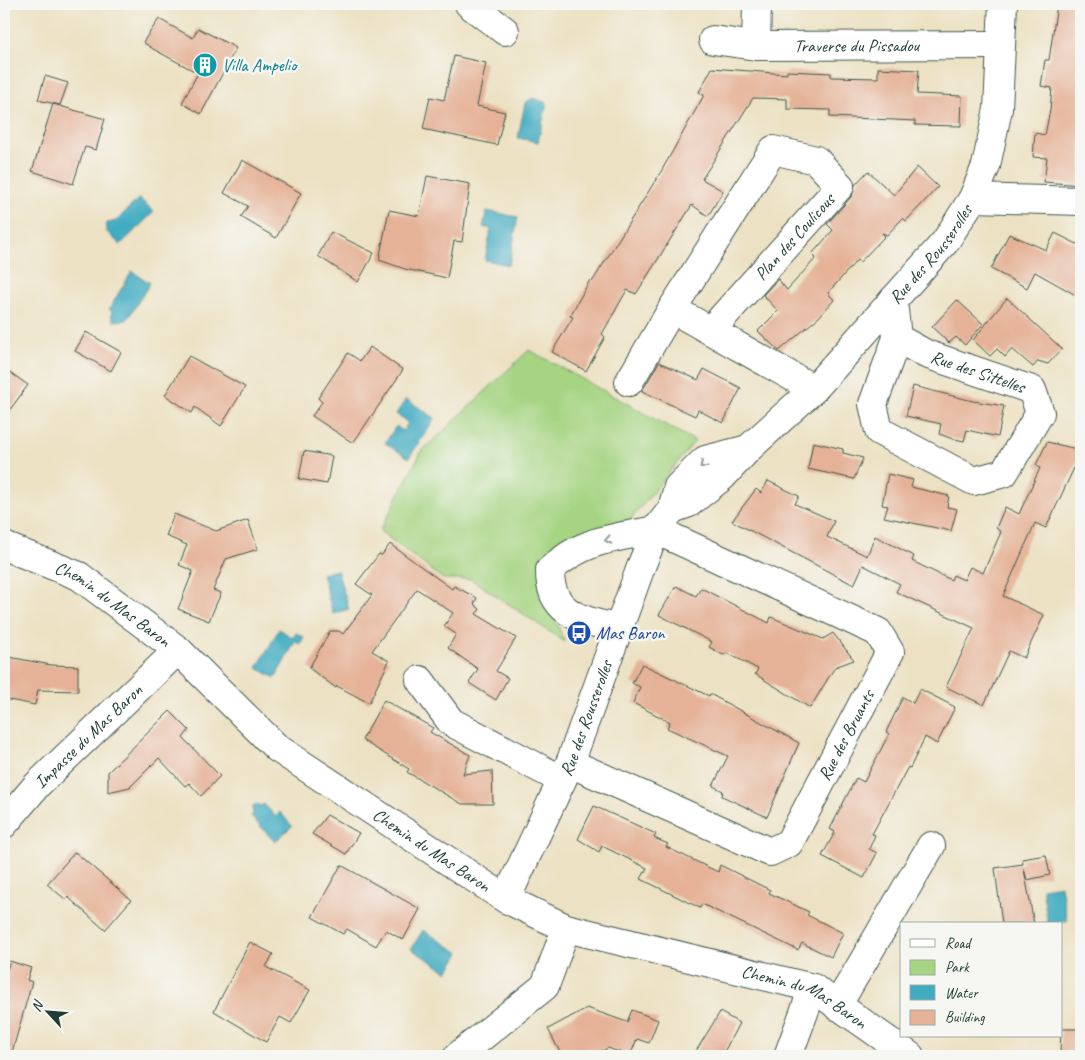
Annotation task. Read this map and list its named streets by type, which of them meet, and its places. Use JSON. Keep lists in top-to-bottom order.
{
  "streets": {
    "street": [
      "Traverse du Pissadou",
      "Plan des Coulicous",
      "Rue des Rousserolles",
      "Rue des Sittelles",
      "Chemin du Mas Baron",
      "Rue des Bruants",
      "Impasse du Mas Baron"
    ]
  },
  "crossings": [
    ["Traverse du Pissadou", "Rue des Rousserolles"],
    ["Rue des Rousserolles", "Rue des Sittelles"],
    ["Rue des Rousserolles", "Chemin du Mas Baron"],
    ["Rue des Rousserolles", "Rue des Bruants"],
    ["Chemin du Mas Baron", "Impasse du Mas Baron"]
  ],
  "places": {
    "building": ["Villa Ampelio"],
    "bus stop": ["Mas Baron"]
  },
  "legend": [
    "Road",
    "Park",
    "Water",
    "Building"
  ],
  "north": "top left"
}
